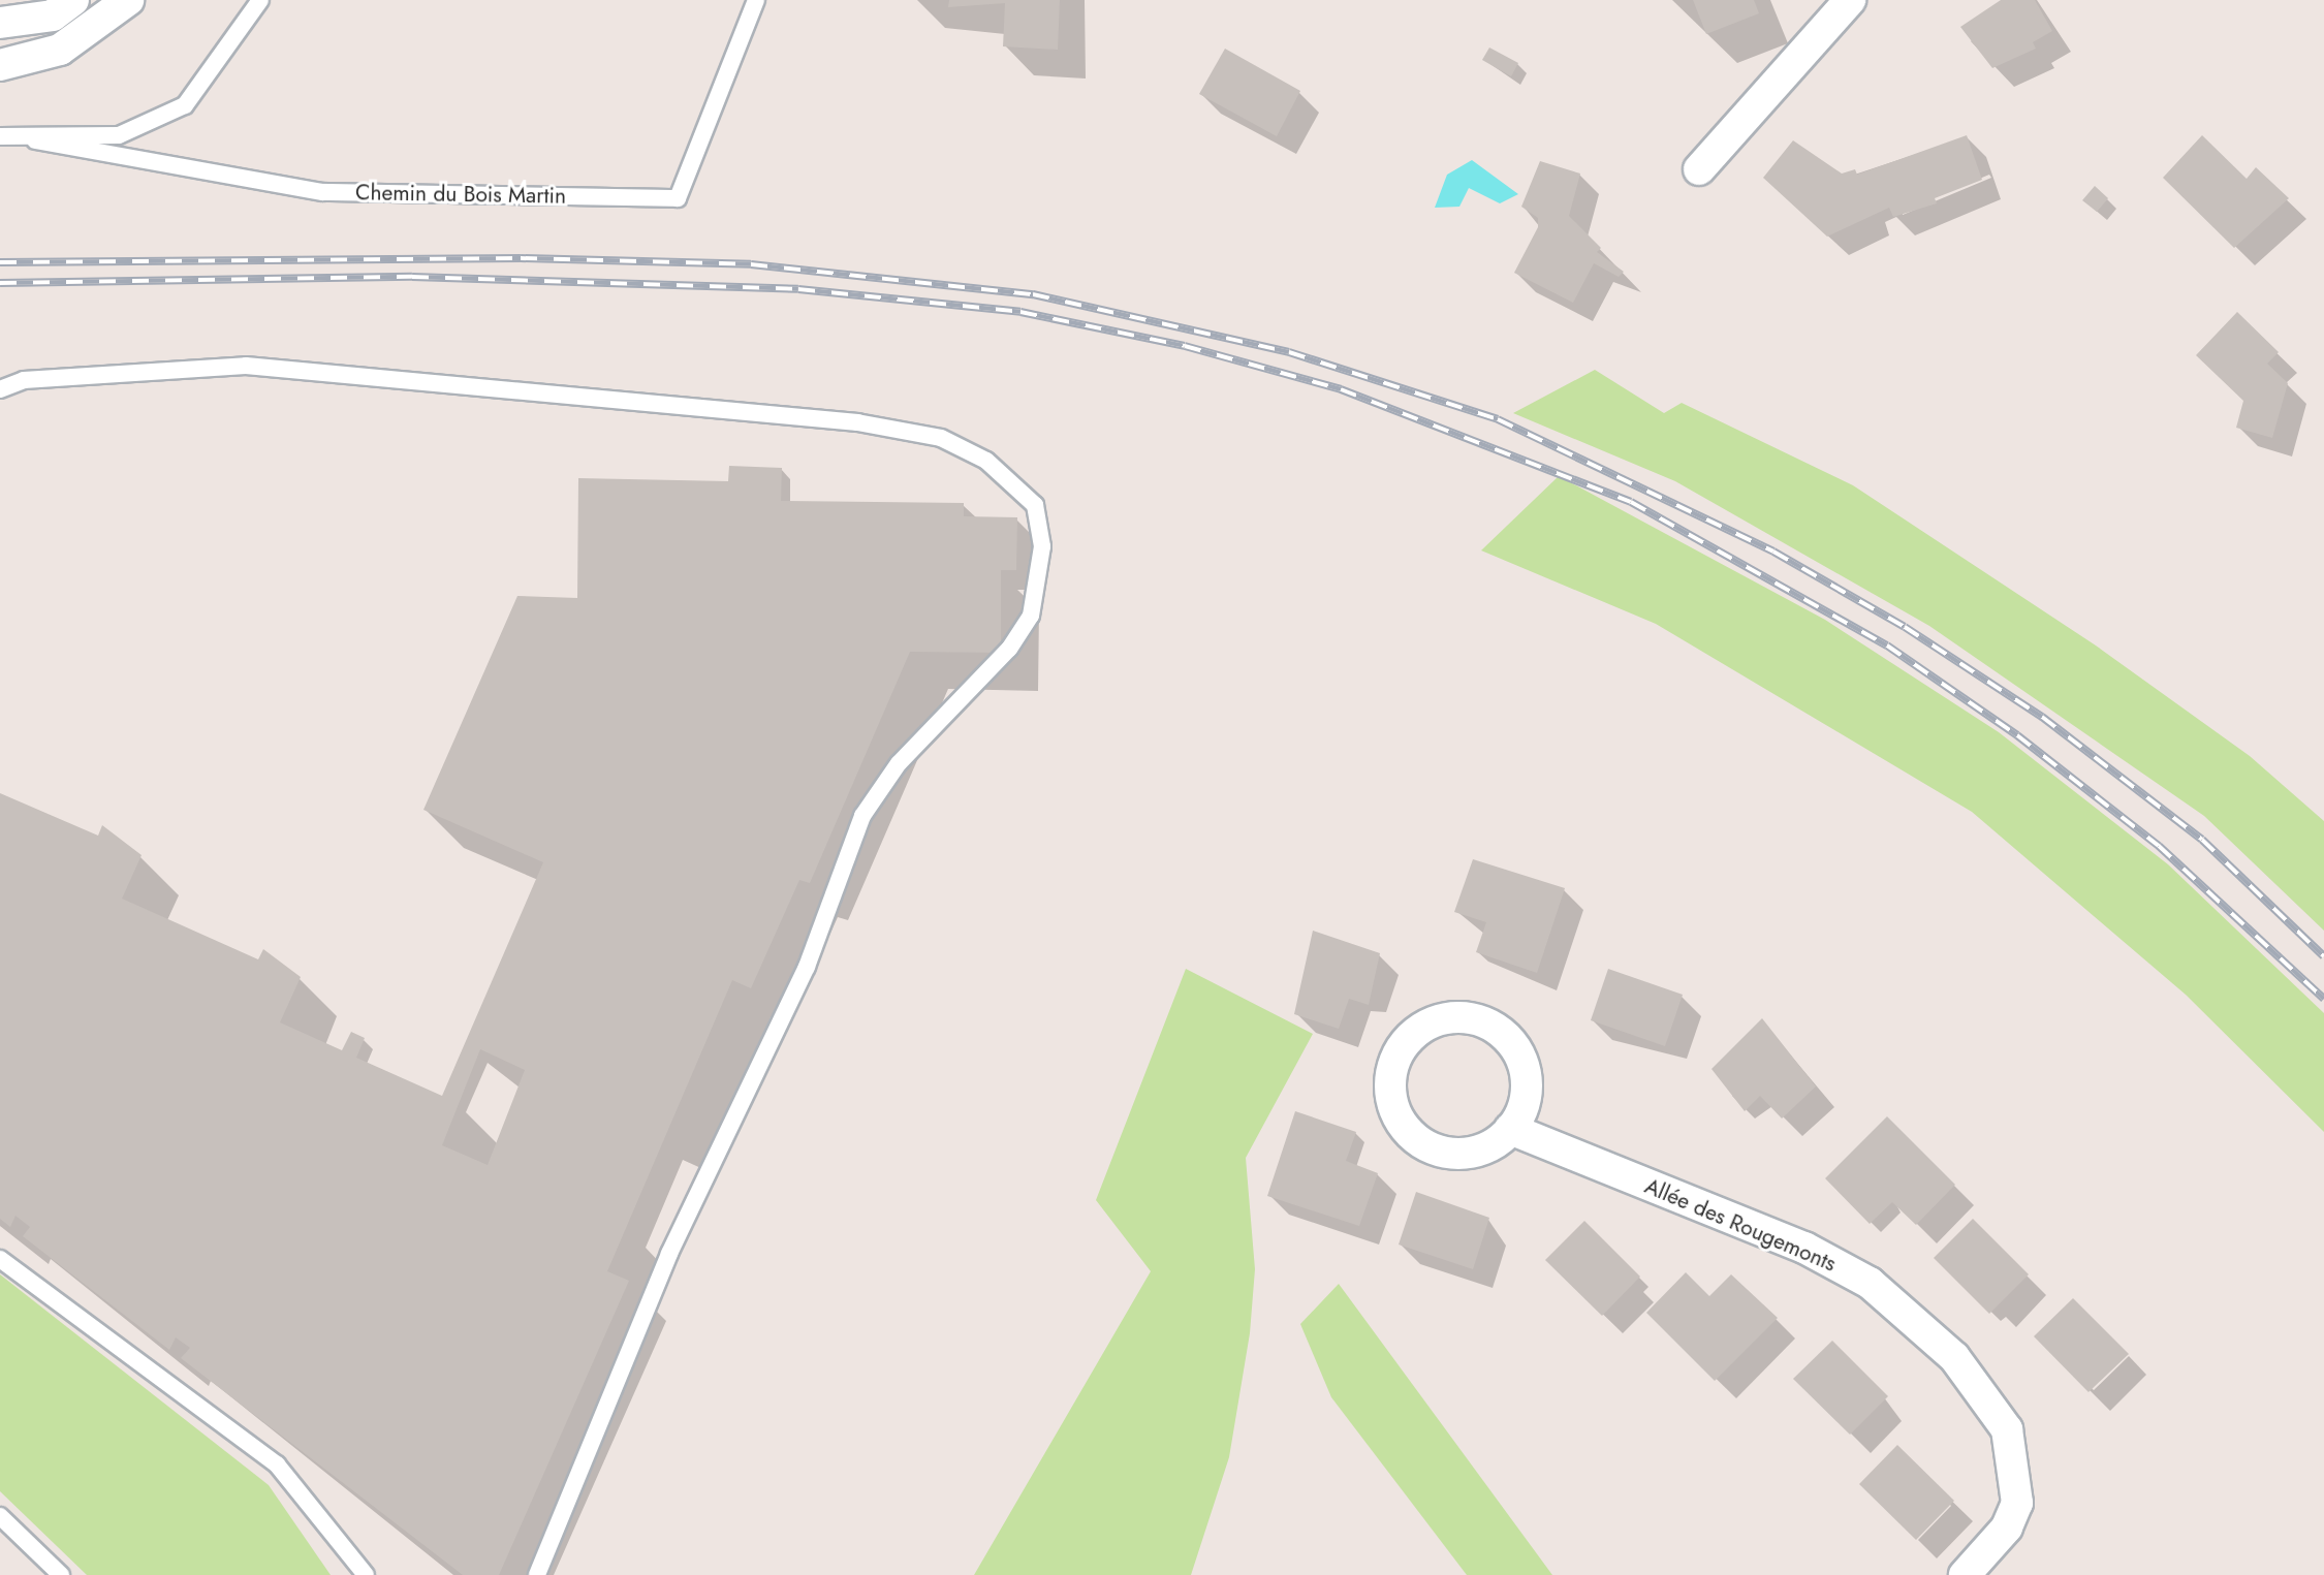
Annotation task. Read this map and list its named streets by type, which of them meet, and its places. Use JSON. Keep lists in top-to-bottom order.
{
  "streets": {
    "street": ["Allée des Rougemonts"],
    "lane": ["Chemin du Bois Martin"]
  }
}
